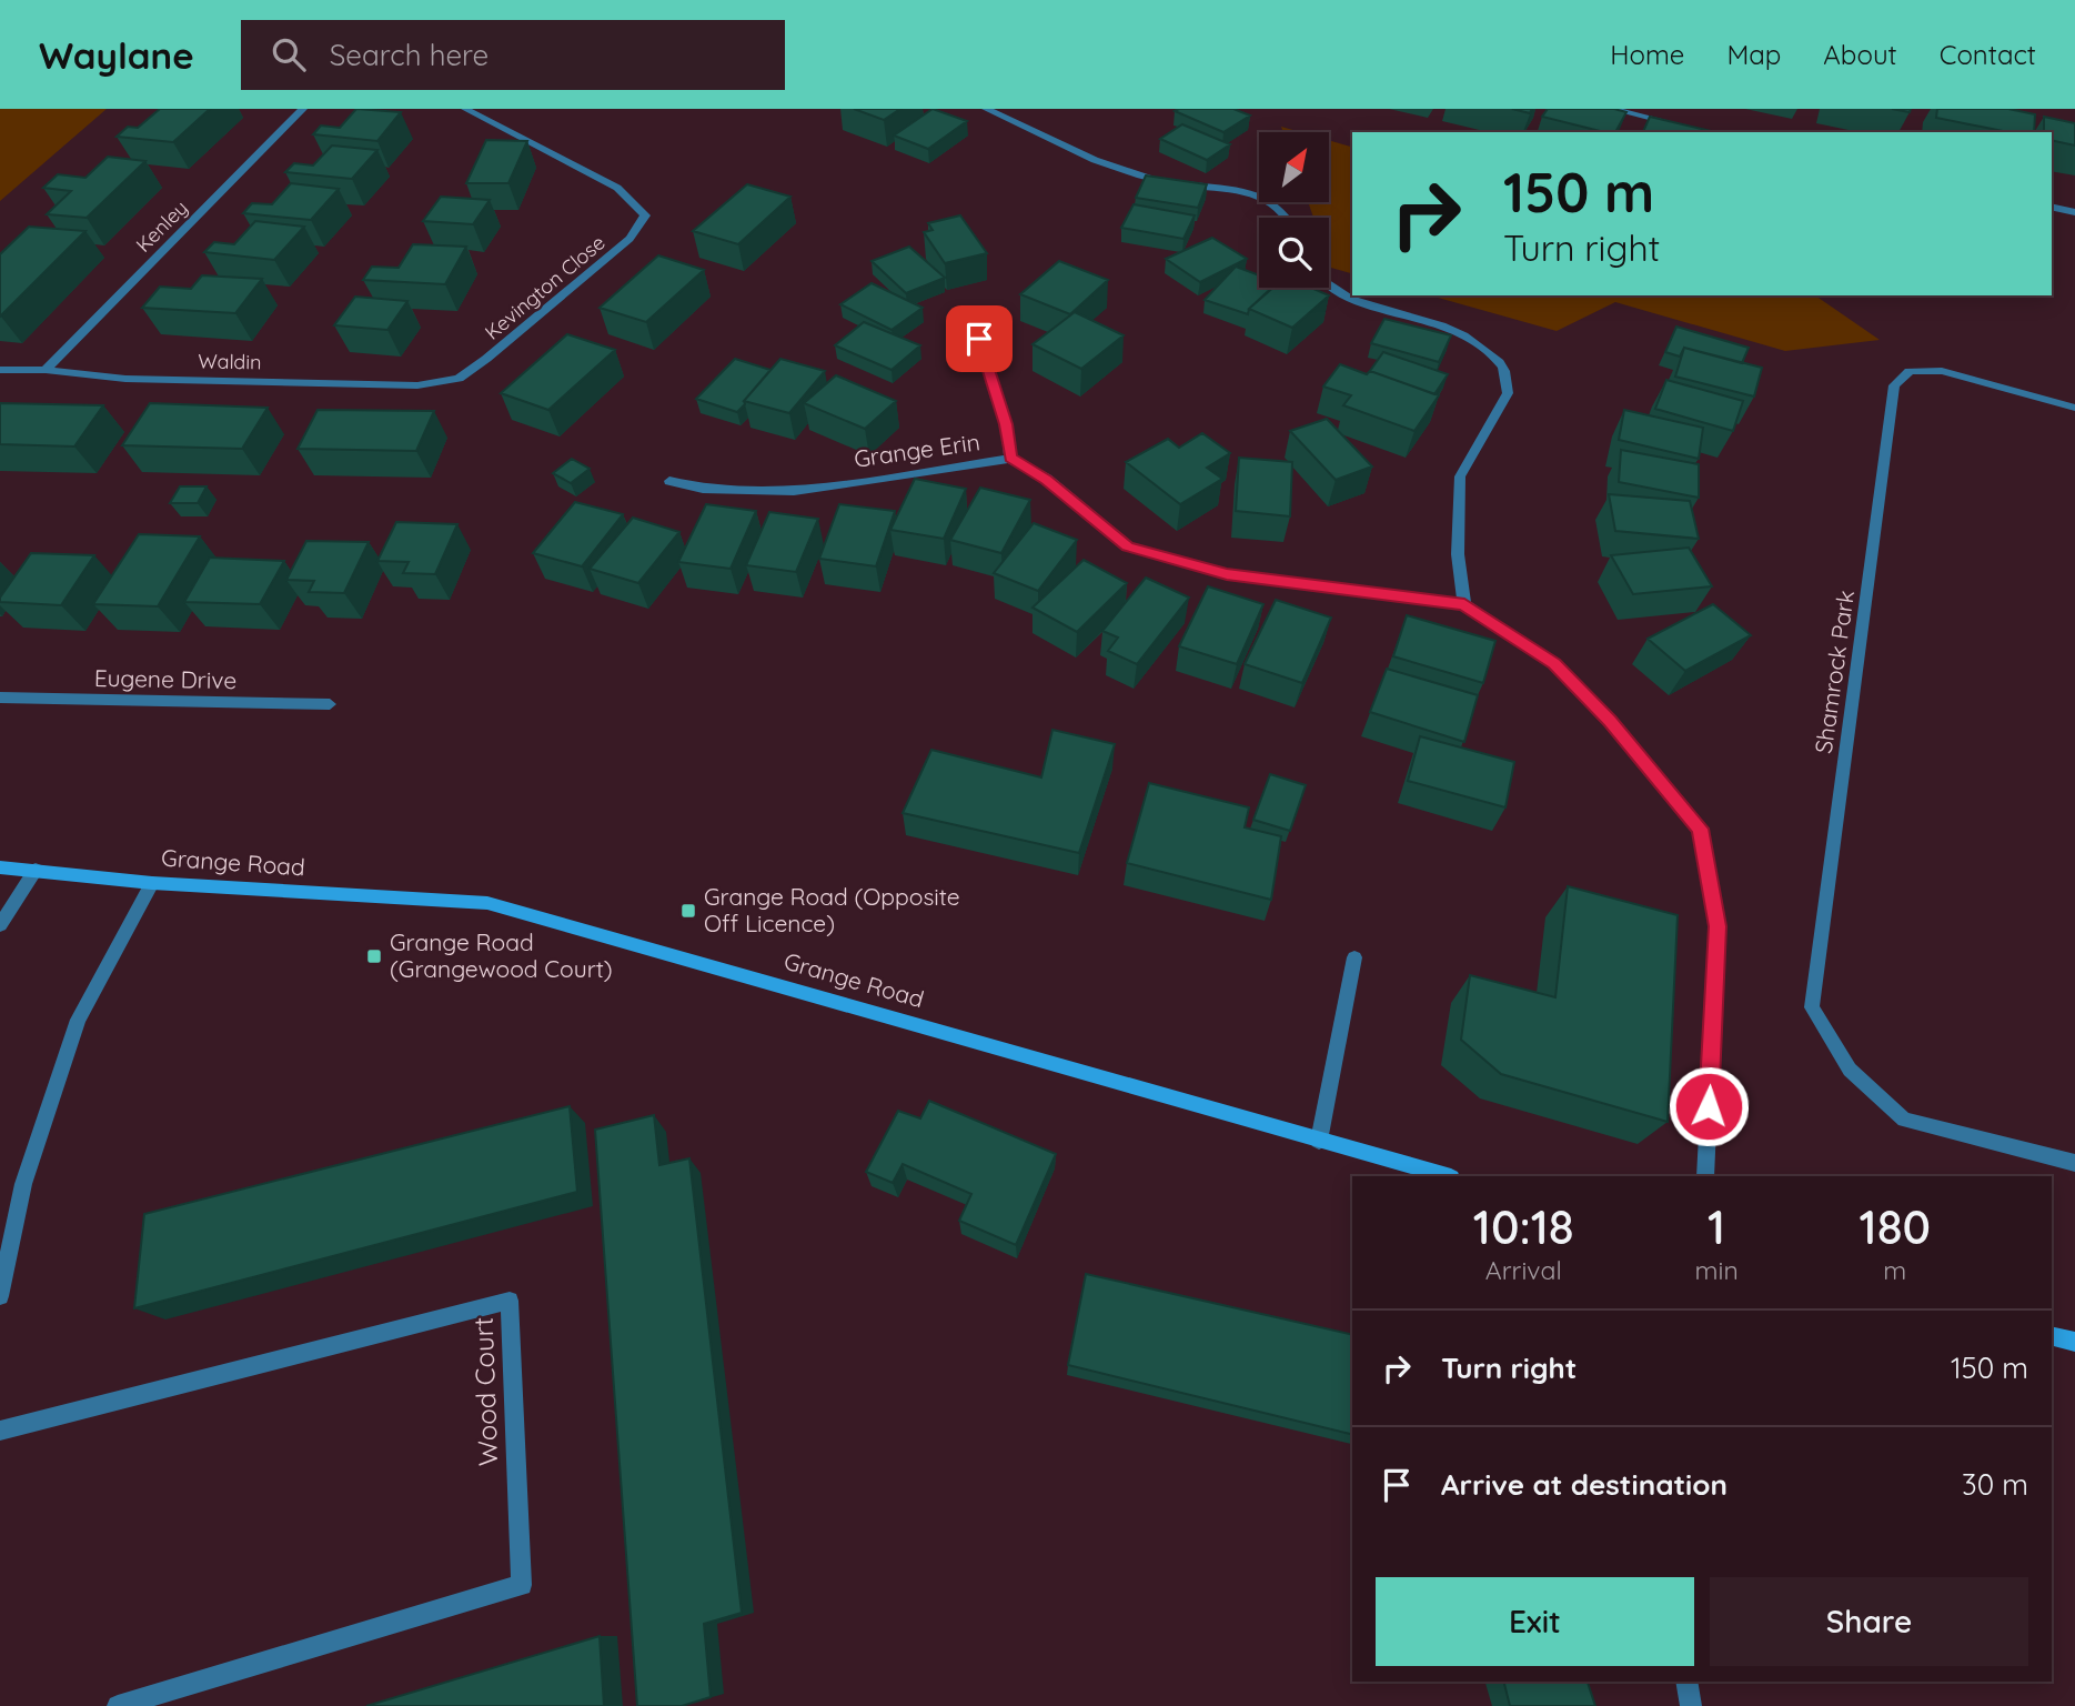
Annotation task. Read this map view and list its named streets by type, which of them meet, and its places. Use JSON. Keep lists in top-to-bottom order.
{
  "streets": {
    "main road": ["Grange Road"],
    "street": [
      "Kenley",
      "Kevington Close",
      "Waldin",
      "Grange Erin",
      "Shamrock Park",
      "Eugene Drive",
      "Wood Court"
    ]
  },
  "crossings": [
    ["Kenley", "Waldin"],
    ["Kevington Close", "Waldin"]
  ],
  "places": {
    "transit": ["Grange Road (Opposite Off Licence)", "Grange Road (Grangewood Court)"]
  },
  "north": "top right",
  "page": {
    "header": "Waylane",
    "search": "Search here",
    "nav": [
      "Home",
      "Map",
      "About",
      "Contact"
    ],
    "turn": ["150 m", "Turn right"],
    "eta": [
      "10:18",
      "Arrival",
      "1",
      "min",
      "180",
      "m"
    ],
    "list": [
      {
        "name": "Turn right",
        "value": "150 m"
      },
      {
        "name": "Arrive at destination",
        "value": "30 m"
      }
    ],
    "buttons": ["Exit", "Share"]
  }
}
